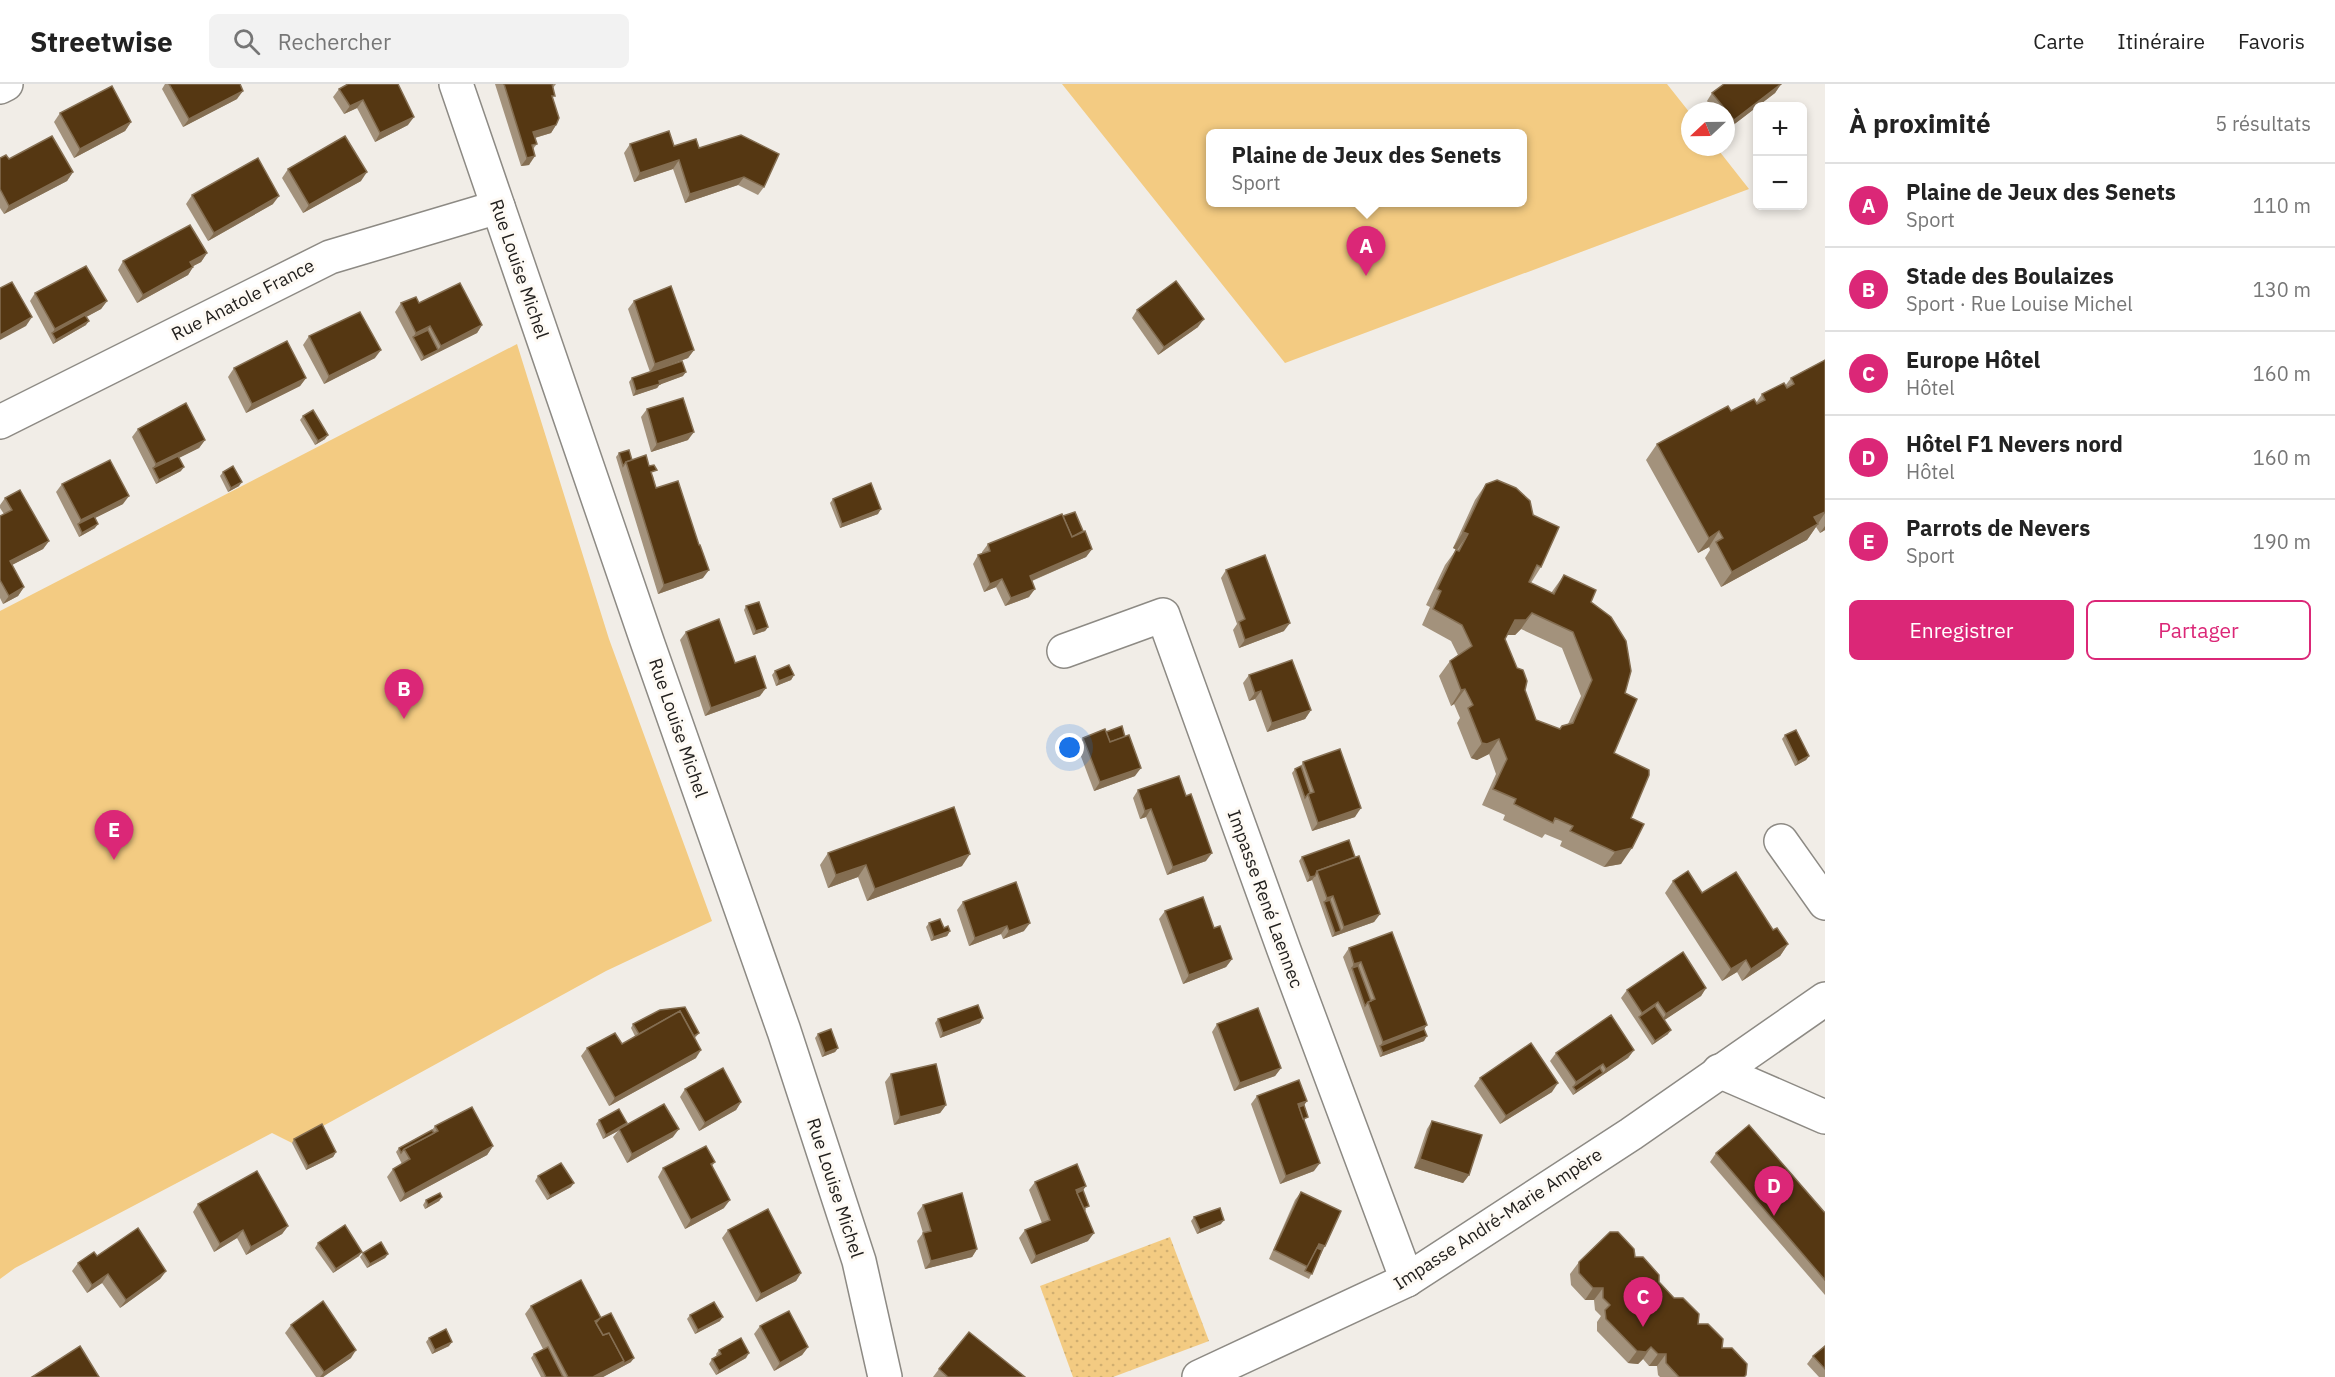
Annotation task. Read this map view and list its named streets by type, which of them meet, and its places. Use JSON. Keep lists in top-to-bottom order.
{
  "streets": {
    "street": [
      "Rue Louise Michel",
      "Rue Anatole France",
      "Impasse René Laennec",
      "Impasse André-Marie Ampère"
    ]
  },
  "crossings": [
    ["Rue Louise Michel", "Rue Anatole France"],
    ["Impasse René Laennec", "Impasse André-Marie Ampère"]
  ],
  "north": "left",
  "page": {
    "header": "Streetwise",
    "search": "Rechercher",
    "nav": ["Carte", "Itinéraire", "Favoris"],
    "heading": ["À proximité", "5 résultats"],
    "map_buttons": ["+", "−"],
    "popup": ["Plaine de Jeux des Senets", "Sport"],
    "list": [
      {
        "mark": "A",
        "name": "Plaine de Jeux des Senets",
        "note": "Sport",
        "value": "110 m"
      },
      {
        "mark": "B",
        "name": "Stade des Boulaizes",
        "note": "Sport · Rue Louise Michel",
        "value": "130 m"
      },
      {
        "mark": "C",
        "name": "Europe Hôtel",
        "note": "Hôtel",
        "value": "160 m"
      },
      {
        "mark": "D",
        "name": "Hôtel F1 Nevers nord",
        "note": "Hôtel",
        "value": "160 m"
      },
      {
        "mark": "E",
        "name": "Parrots de Nevers",
        "note": "Sport",
        "value": "190 m"
      }
    ],
    "pins": [
      "A",
      "B",
      "E",
      "D",
      "C"
    ],
    "buttons": ["Enregistrer", "Partager"]
  }
}
